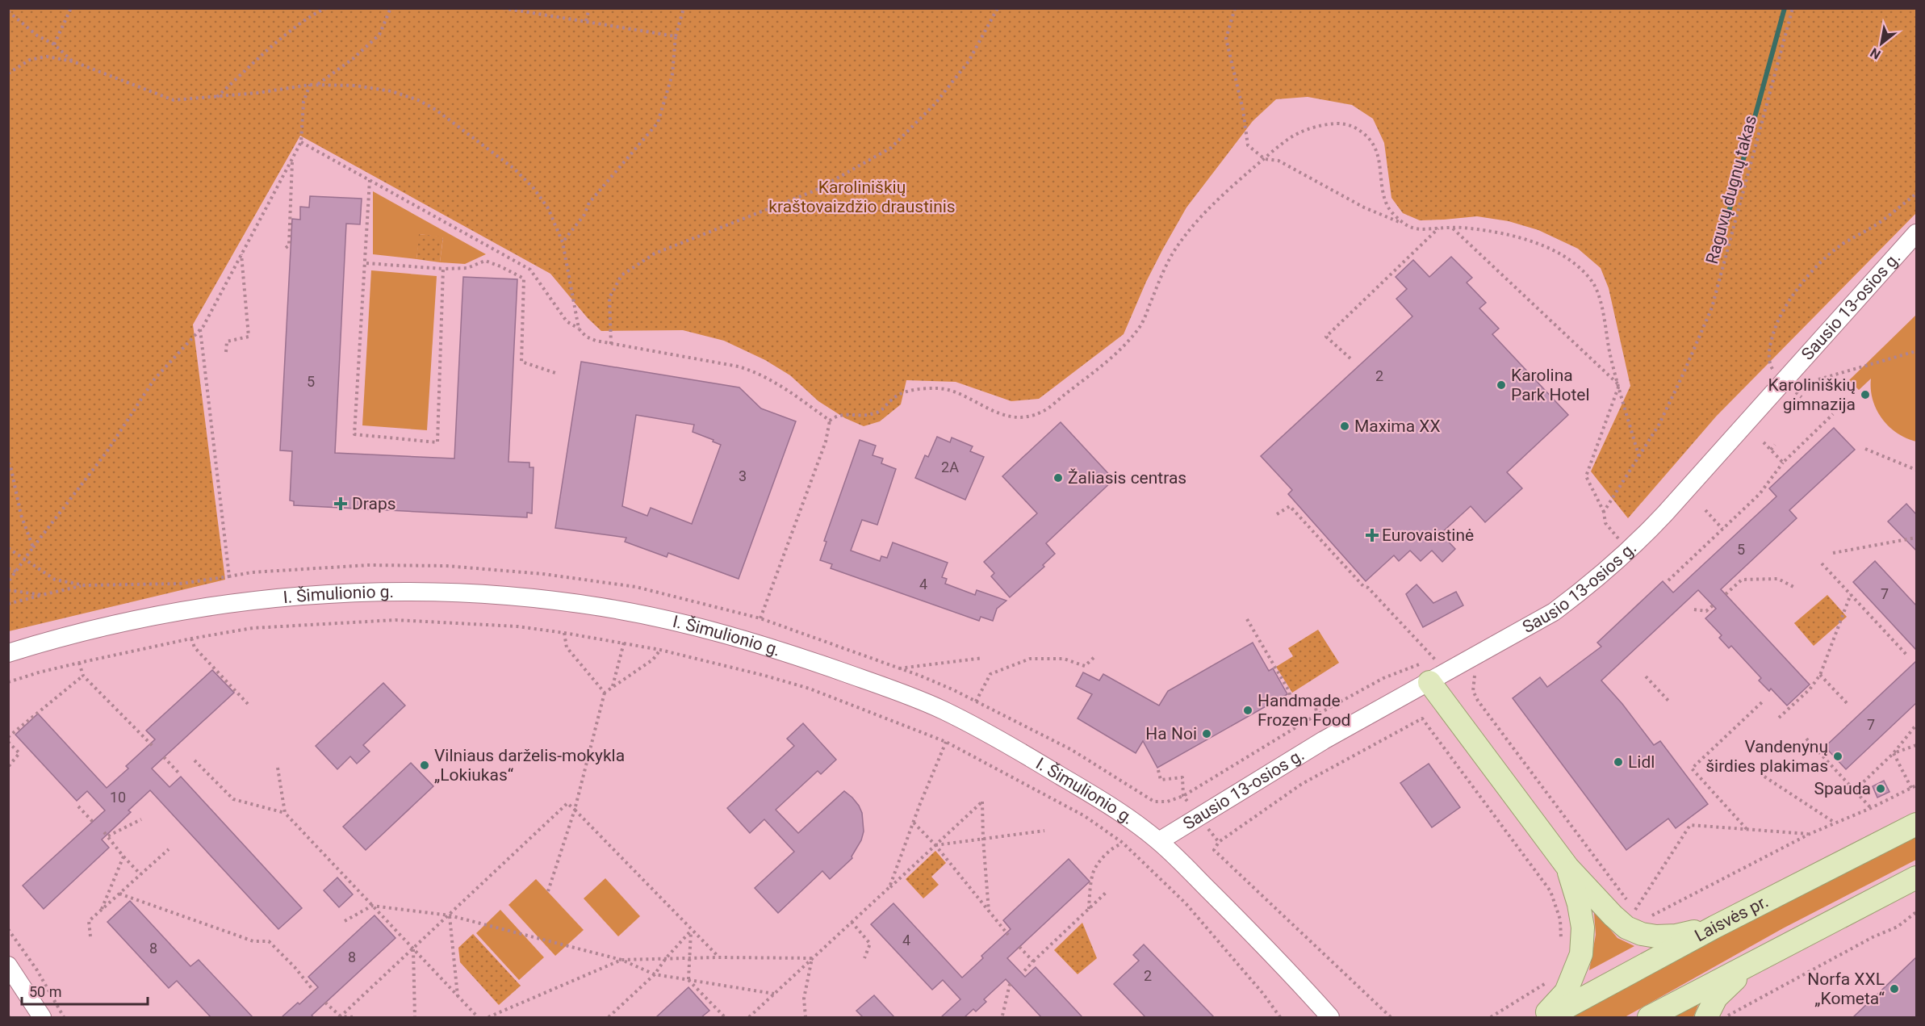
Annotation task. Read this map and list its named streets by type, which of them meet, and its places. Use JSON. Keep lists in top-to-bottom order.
{
  "streets": {
    "main road": ["Laisvės pr."],
    "street": ["Sausio 13-osios g.", "I. Šimulionio g."],
    "path": ["Raguvų dugnų takas"]
  },
  "crossings": [
    ["Sausio 13-osios g.", "I. Šimulionio g."]
  ],
  "parks": ["Karoliniškių kraštovaizdžio draustinis"],
  "places": {
    "other": [
      "Karolina Park Hotel",
      "Karoliniškių gimnazija",
      "Maxima XX",
      "Žaliasis centras",
      "Handmade Frozen Food",
      "Ha Noi",
      "Vandenynų širdies plakimas",
      "Lidl",
      "Vilniaus darželis-mokykla „Lokiukas“",
      "Spauda",
      "Norfa XXL „Kometa“"
    ],
    "health": ["Draps", "Eurovaistinė"]
  },
  "house_numbers": [
    "2",
    "5",
    "2A",
    "3",
    "5",
    "4",
    "7",
    "7",
    "10",
    "4",
    "8",
    "8",
    "2"
  ],
  "scale_bar": "50 m",
  "north": "bottom left"
}
